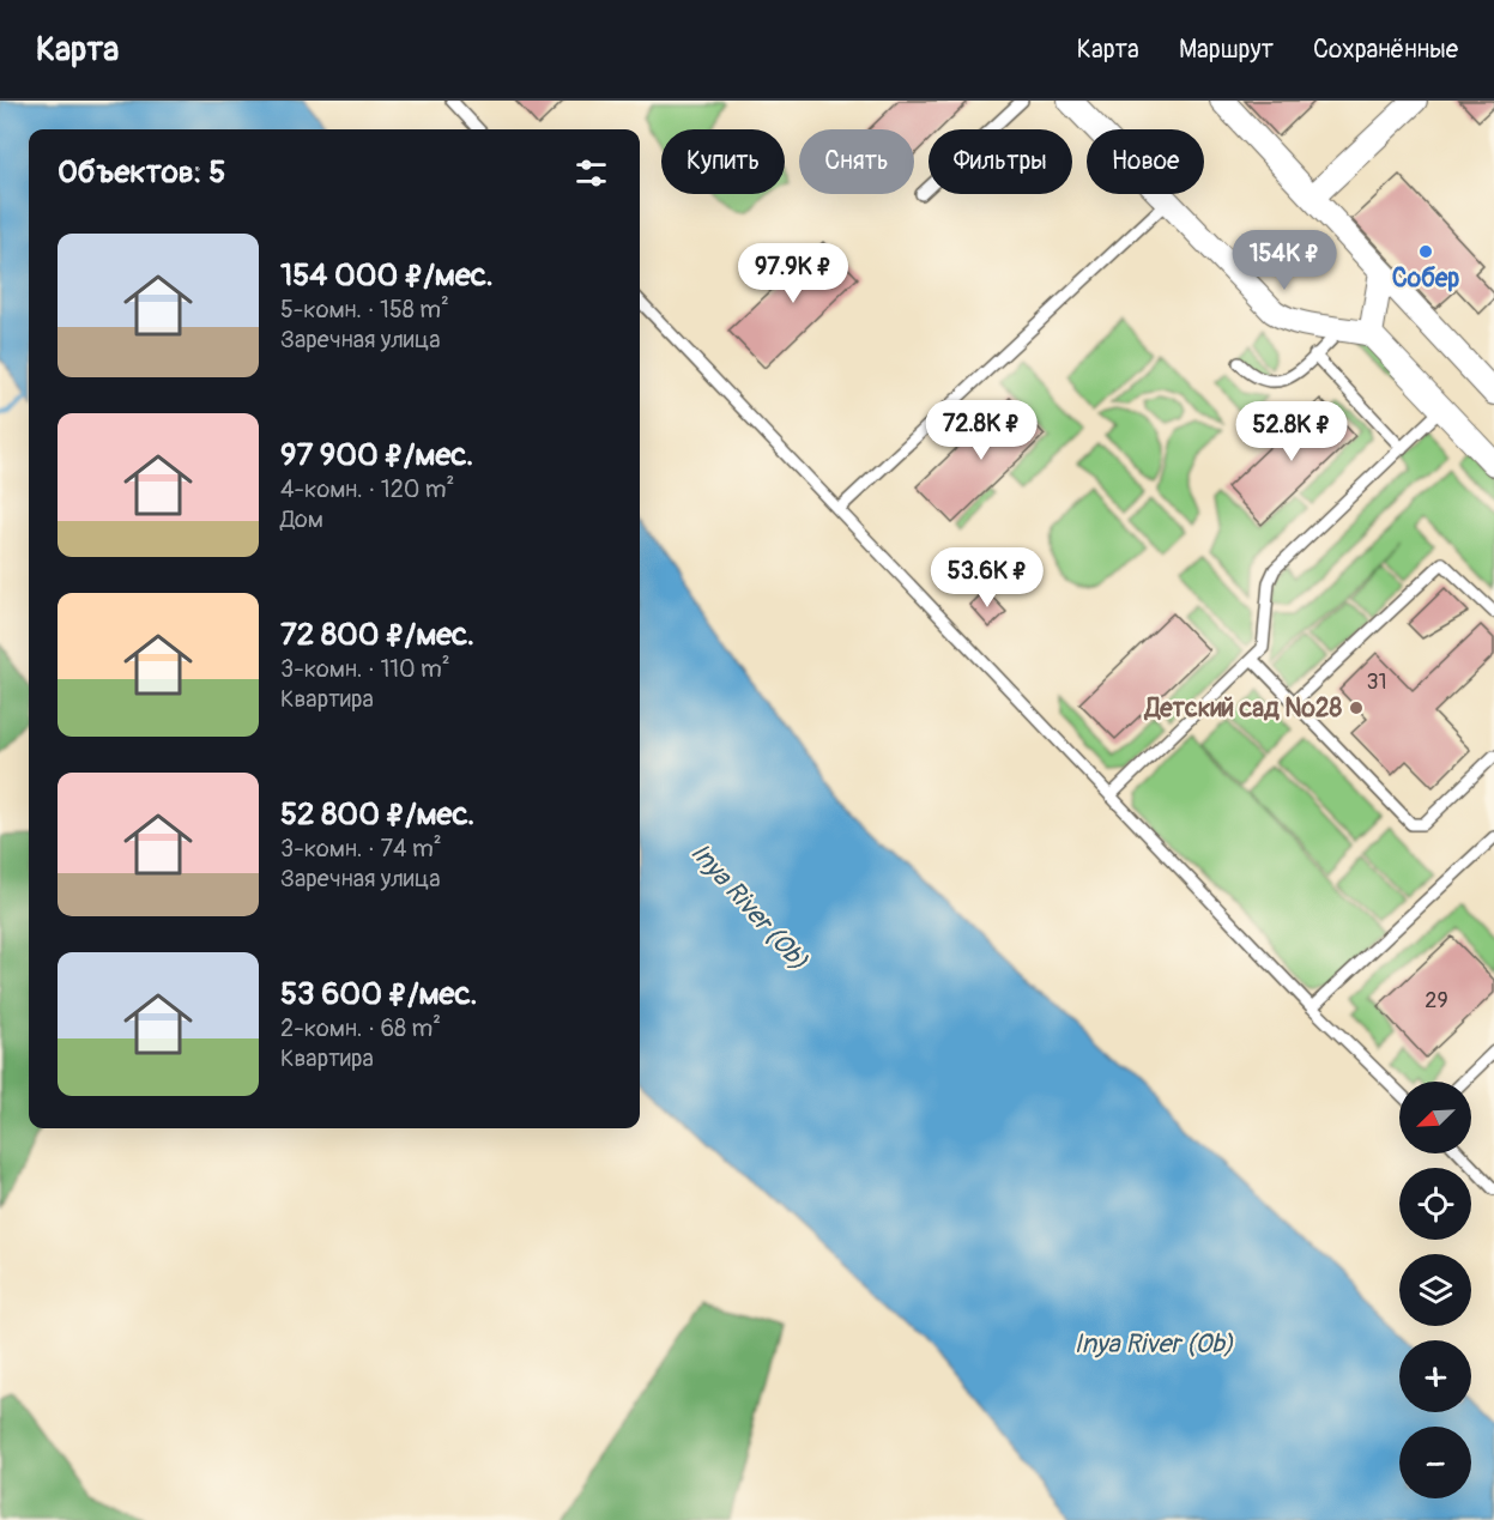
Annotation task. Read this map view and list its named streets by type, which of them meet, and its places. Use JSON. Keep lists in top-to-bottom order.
{
  "water": ["Inya River (Ob)"],
  "places": ["Собер", "Детский сад №28"],
  "house_numbers": ["31", "29"],
  "north": "bottom left",
  "page": {
    "header": "Карта",
    "nav": ["Карта", "Маршрут", "Сохранённые"],
    "chip": [
      "Купить",
      "Снять",
      "Фильтры",
      "Новое"
    ],
    "heading": "Объектов: 5",
    "list": [
      {
        "name": "154 000 ₽/мес.",
        "note": "5-комн. · 158 m² · Заречная улица"
      },
      {
        "name": "97 900 ₽/мес.",
        "note": "4-комн. · 120 m² · Дом"
      },
      {
        "name": "72 800 ₽/мес.",
        "note": "3-комн. · 110 m² · Квартира"
      },
      {
        "name": "52 800 ₽/мес.",
        "note": "3-комн. · 74 m² · Заречная улица"
      },
      {
        "name": "53 600 ₽/мес.",
        "note": "2-комн. · 68 m² · Квартира"
      }
    ],
    "price": [
      "154K ₽",
      "97.9K ₽",
      "72.8K ₽",
      "52.8K ₽",
      "53.6K ₽"
    ],
    "map_buttons": ["+", "−"]
  }
}
